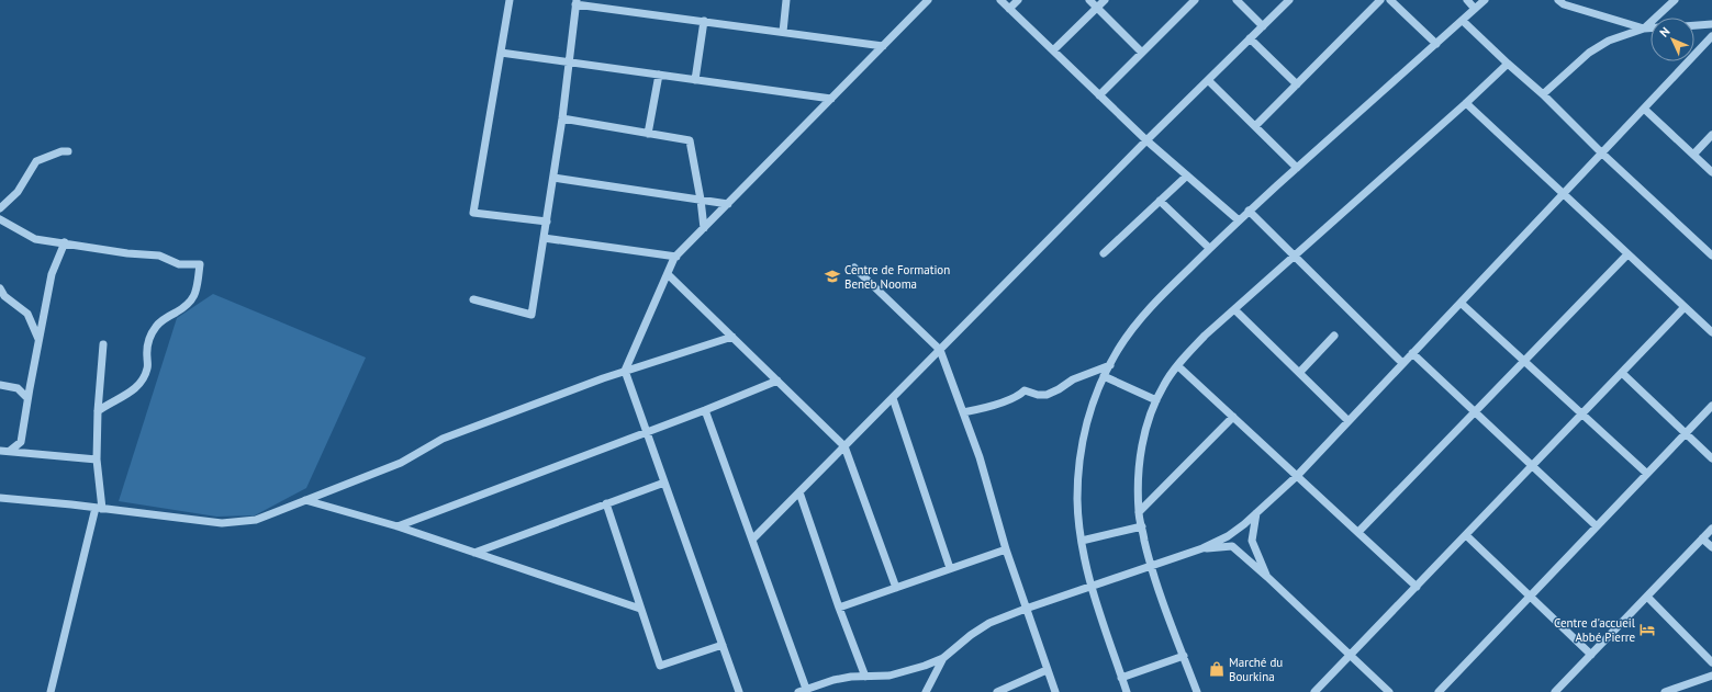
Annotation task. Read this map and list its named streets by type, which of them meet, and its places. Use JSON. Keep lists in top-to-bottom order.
{
  "places": {
    "school or university": ["Centre de Formation Beneb Nooma"],
    "hotel": ["Centre d'accueil Abbé Pierre"],
    "shop": ["Marché du Bourkina"]
  },
  "north": "top left"
}
